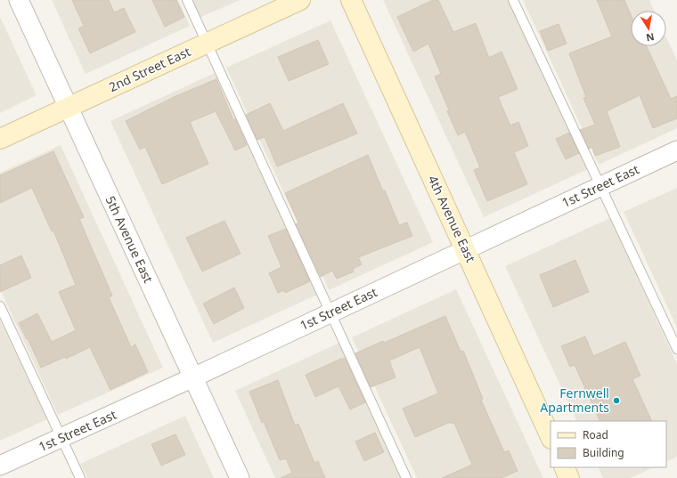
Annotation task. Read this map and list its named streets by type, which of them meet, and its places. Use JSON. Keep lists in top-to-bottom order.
{
  "streets": {
    "street": [
      "2nd Street East",
      "1st Street East",
      "4th Avenue East",
      "5th Avenue East"
    ]
  },
  "crossings": [
    ["2nd Street East", "5th Avenue East"],
    ["1st Street East", "4th Avenue East"],
    ["1st Street East", "5th Avenue East"]
  ],
  "places": ["Fernwell Apartments"],
  "legend": ["Road", "Building"],
  "north": "bottom"
}
